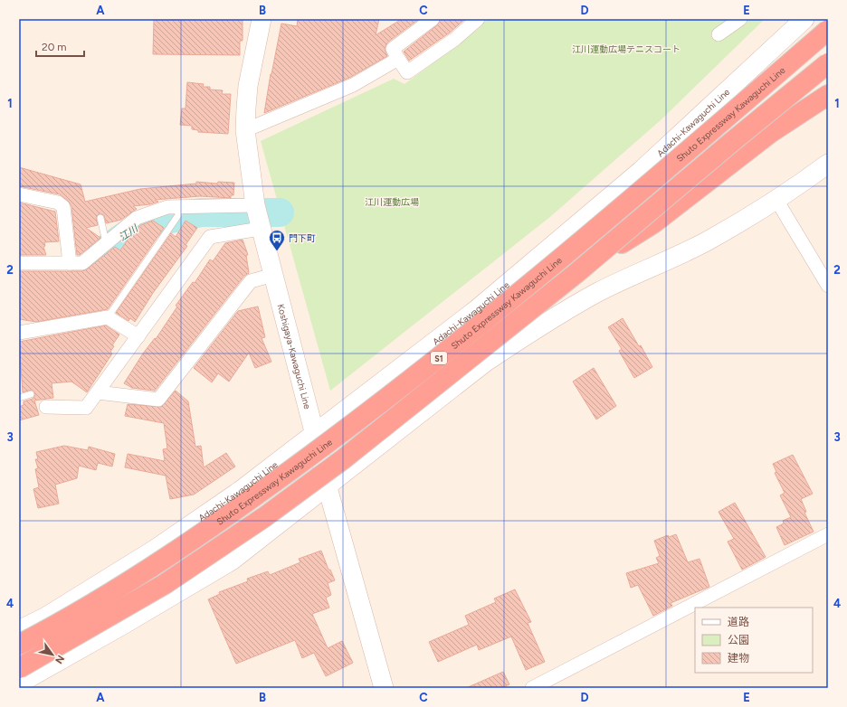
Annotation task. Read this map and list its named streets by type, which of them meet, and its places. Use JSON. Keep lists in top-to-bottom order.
{
  "streets": {
    "highway": ["Shuto Expressway Kawaguchi Line", "S1"],
    "main road": ["Adachi-Kawaguchi Line", "Koshigaya-Kawaguchi Line"]
  },
  "crossings": [
    ["Adachi-Kawaguchi Line", "Koshigaya-Kawaguchi Line"]
  ],
  "water": ["江川"],
  "parks": ["江川運動広場テニスコート", "江川運動広場"],
  "places": {
    "bus stop": ["門下町"]
  },
  "legend": ["道路", "公園", "建物"],
  "scale_bar": "20 m",
  "north": "bottom right",
  "grid": {
    "columns": [
      "A",
      "B",
      "C",
      "D",
      "E"
    ],
    "rows": [
      "1",
      "2",
      "3",
      "4"
    ]
  }
}
